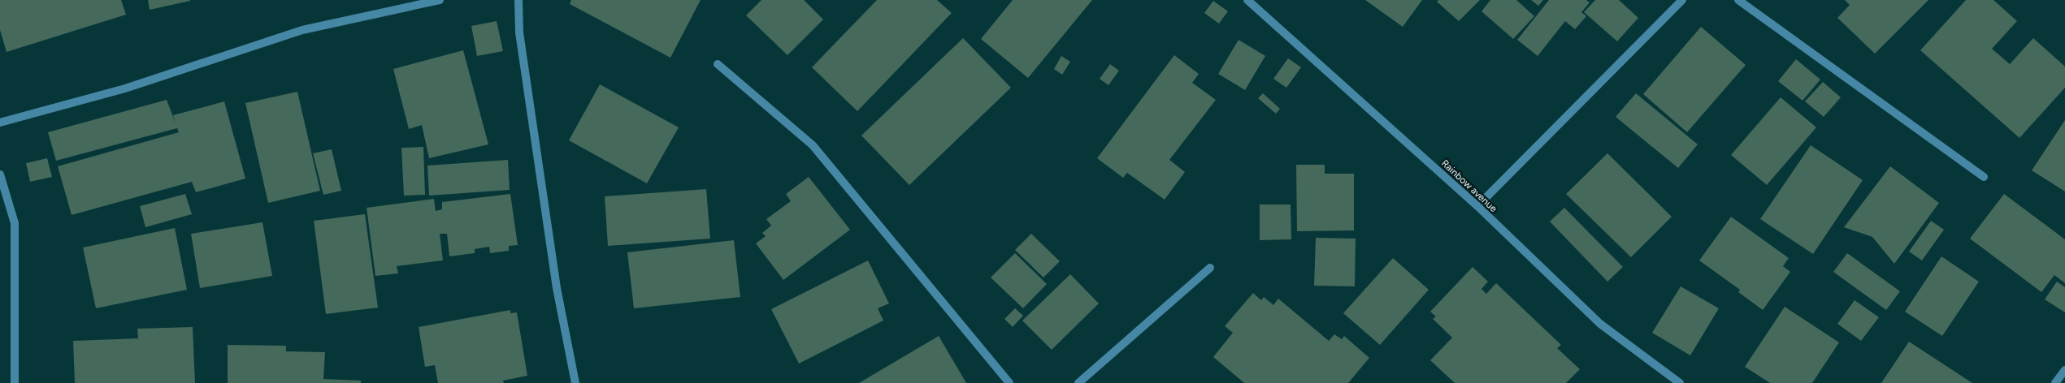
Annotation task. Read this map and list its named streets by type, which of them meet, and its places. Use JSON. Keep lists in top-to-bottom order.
{
  "streets": {
    "street": ["Rainbow avenue"]
  }
}
